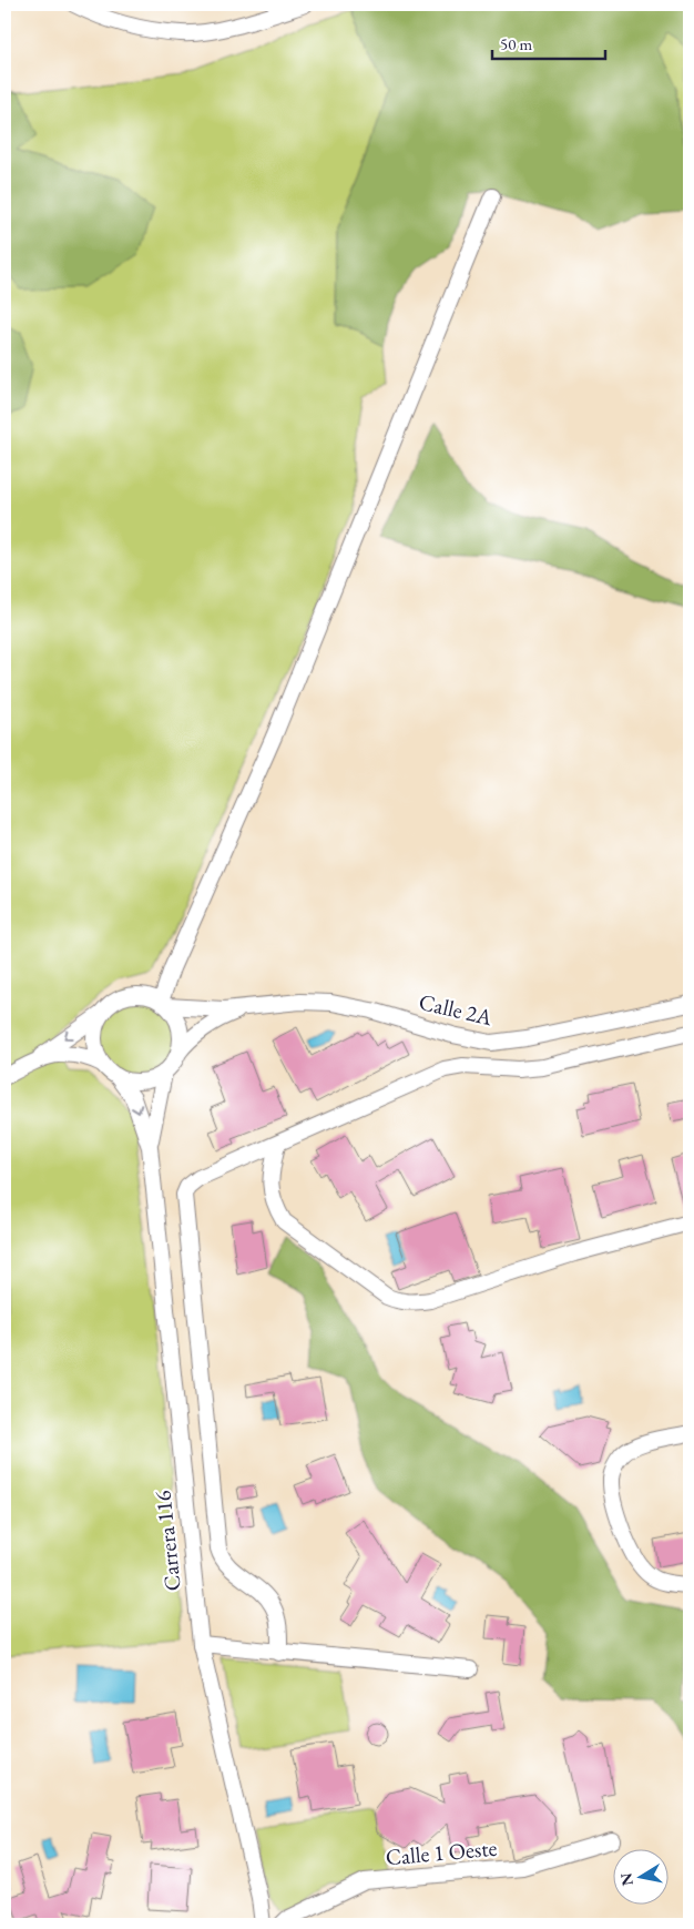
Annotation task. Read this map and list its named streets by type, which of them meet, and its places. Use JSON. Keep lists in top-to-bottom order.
{
  "streets": {
    "street": ["Calle 2A", "Carrera 116", "Calle 1 Oeste"]
  },
  "crossings": [
    ["Calle 2A", "Carrera 116"]
  ],
  "scale_bar": "50 m",
  "north": "left"
}
